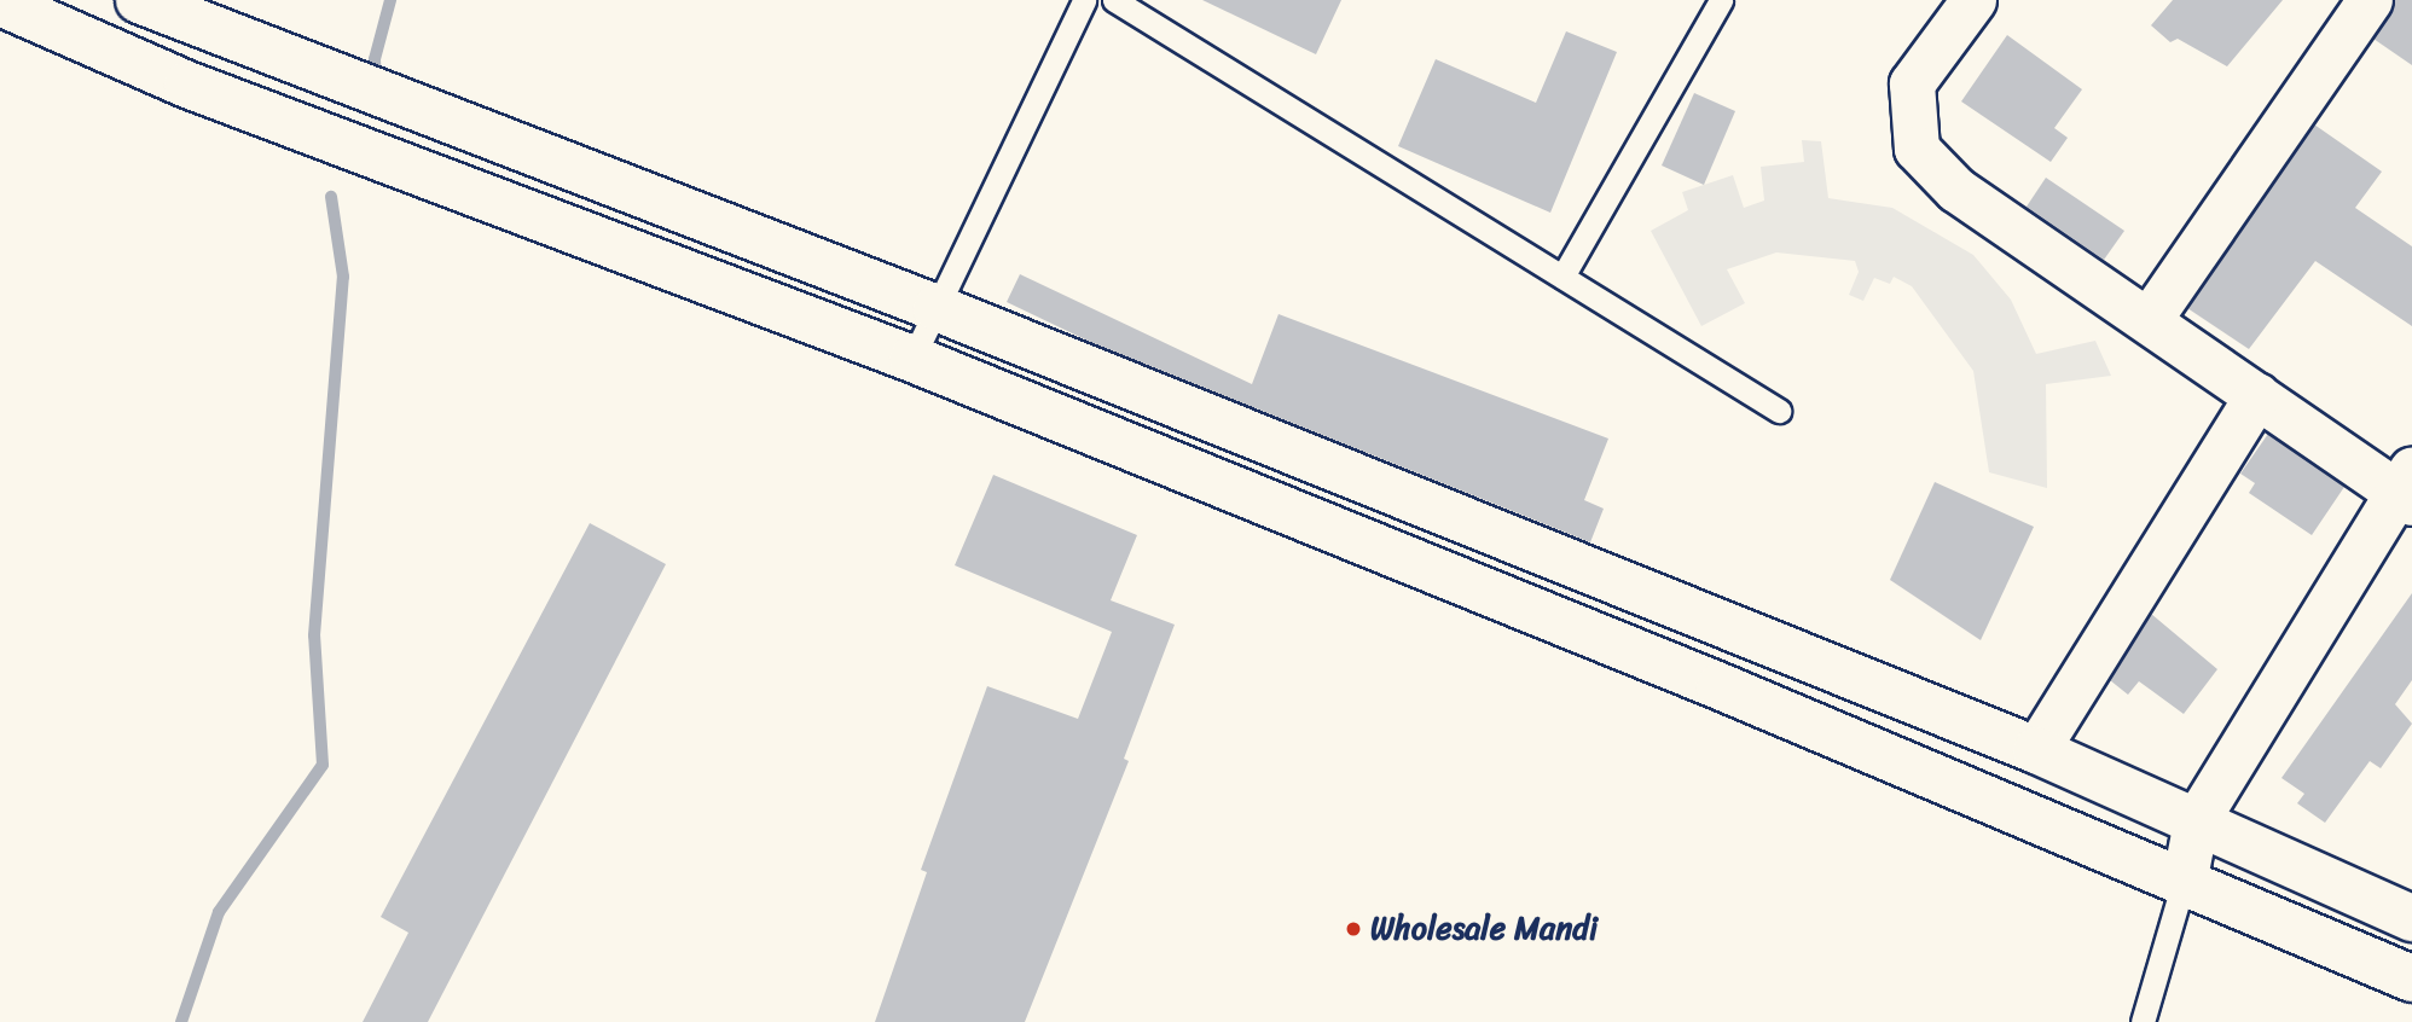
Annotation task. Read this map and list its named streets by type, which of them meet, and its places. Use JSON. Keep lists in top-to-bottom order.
{
  "places": ["Wholesale Mandi"]
}
